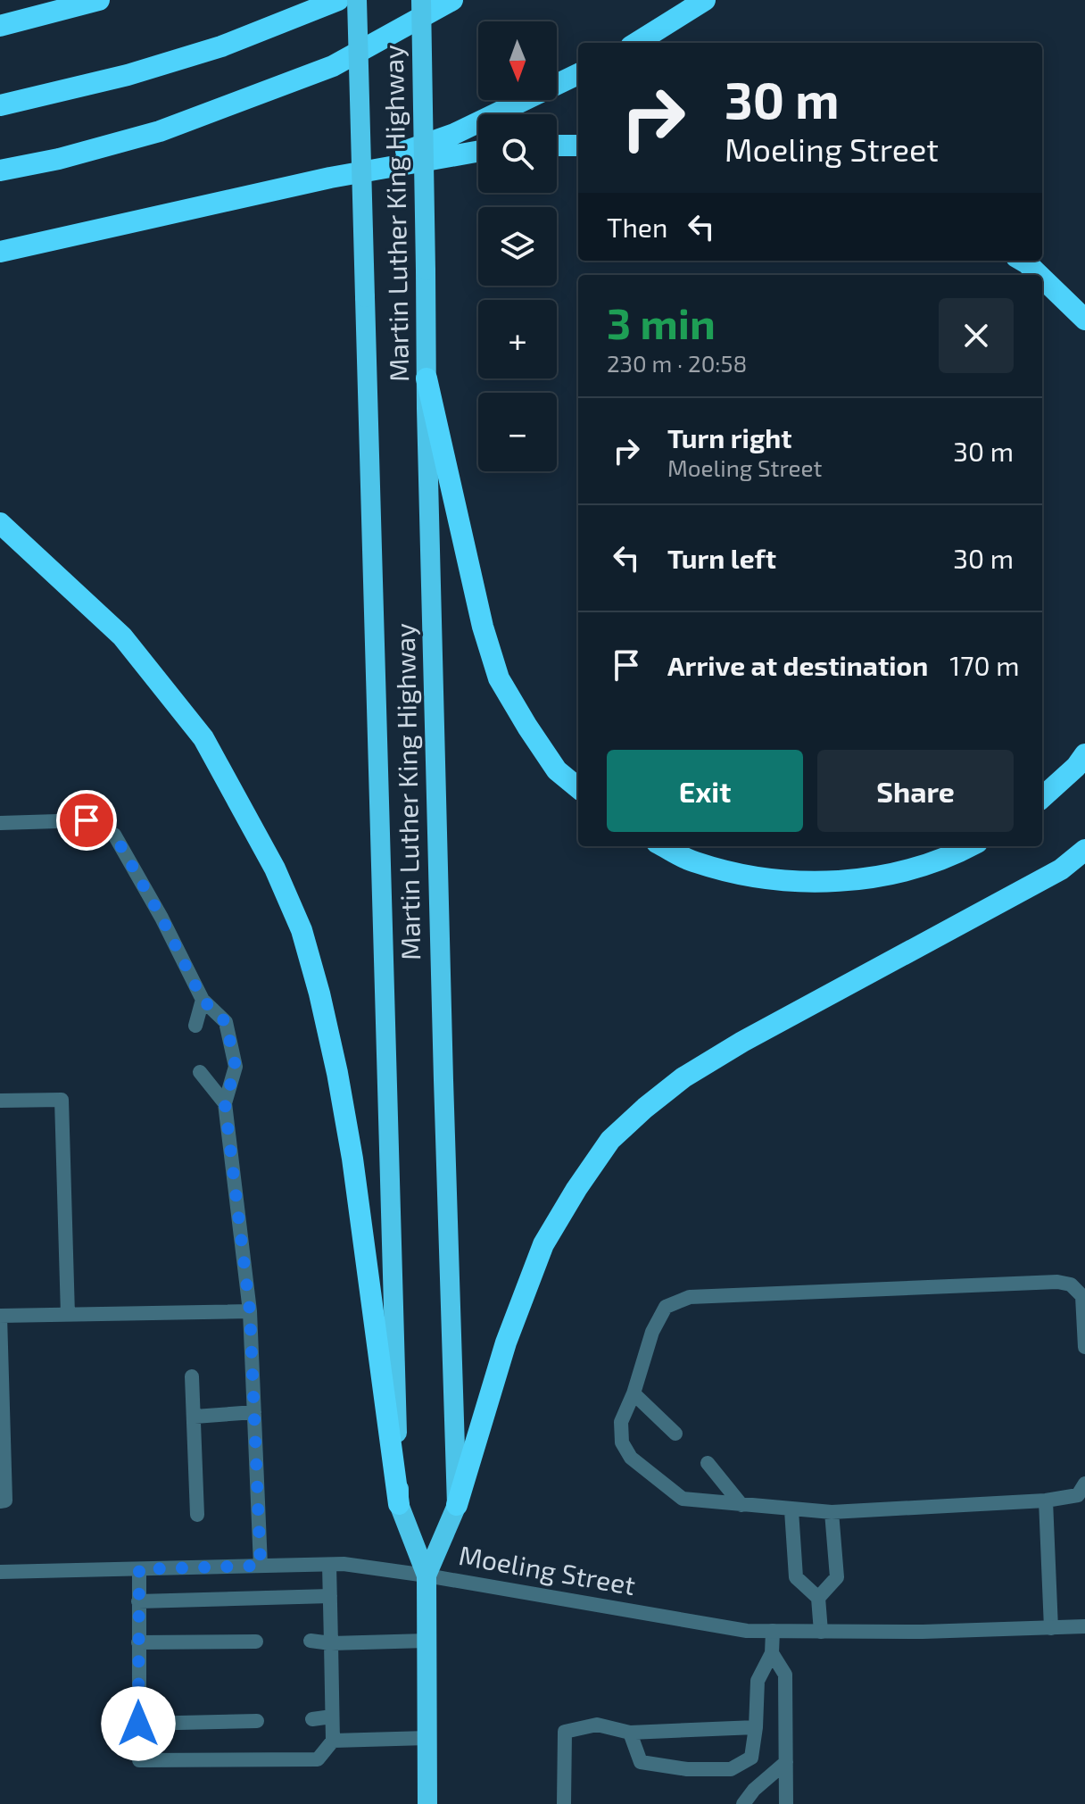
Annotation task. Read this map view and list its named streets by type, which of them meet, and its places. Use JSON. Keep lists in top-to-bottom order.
{
  "streets": {
    "highway": ["Martin Luther King Highway"],
    "street": ["Moeling Street"]
  },
  "crossings": [
    ["Martin Luther King Highway", "Moeling Street"]
  ],
  "north": "bottom",
  "page": {
    "map_buttons": ["+", "−"],
    "turn": ["30 m", "Moeling Street"],
    "then": "Then",
    "heading": ["3 min", "230 m · 20:58"],
    "list": [
      {
        "name": "Turn right",
        "note": "Moeling Street",
        "value": "30 m"
      },
      {
        "name": "Turn left",
        "value": "30 m"
      },
      {
        "name": "Arrive at destination",
        "value": "170 m"
      }
    ],
    "buttons": ["Exit", "Share"]
  }
}
